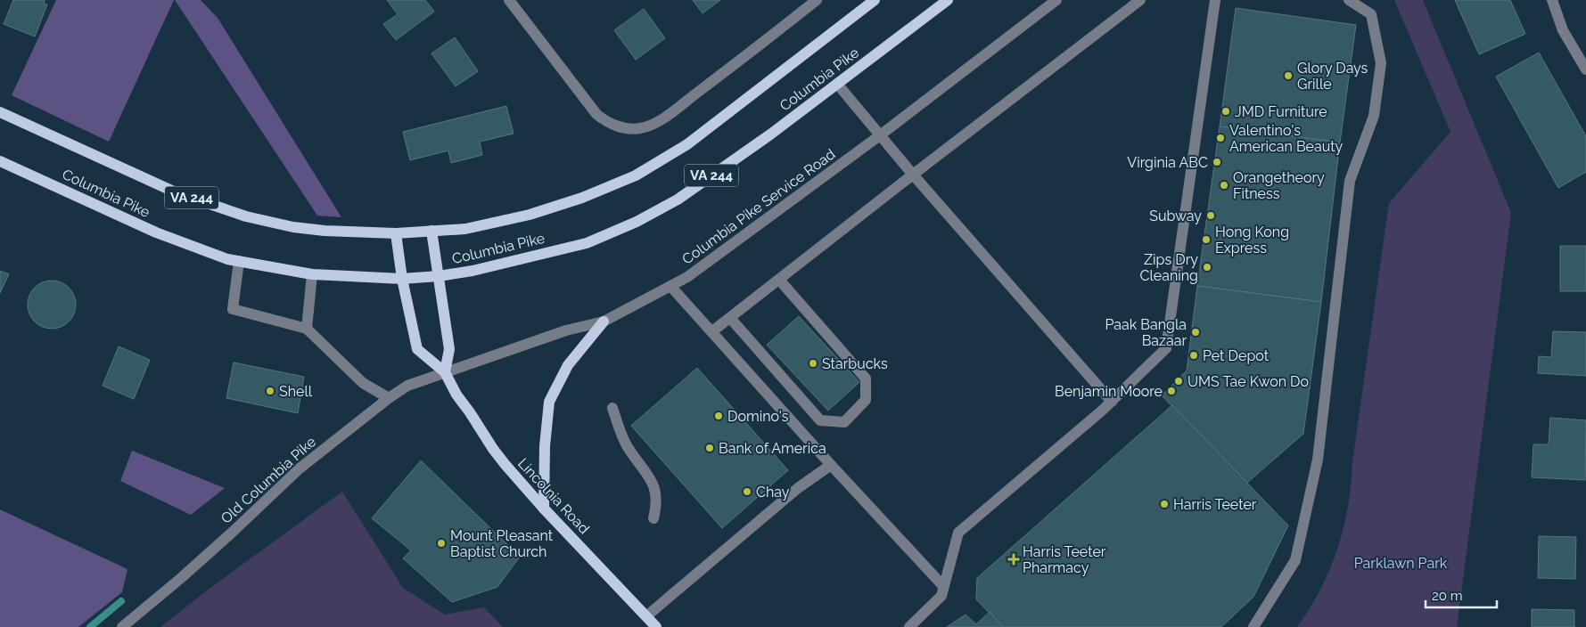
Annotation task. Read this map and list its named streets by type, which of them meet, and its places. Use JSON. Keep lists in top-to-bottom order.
{
  "streets": {
    "main road": ["Columbia Pike", "VA 244", "Lincolnia Road"],
    "street": ["Columbia Pike Service Road", "Old Columbia Pike"]
  },
  "crossings": [
    ["Columbia Pike", "Lincolnia Road"],
    ["Columbia Pike Service Road", "Old Columbia Pike"],
    ["Columbia Pike Service Road", "Lincolnia Road"],
    ["Old Columbia Pike", "Lincolnia Road"]
  ],
  "parks": ["Parklawn Park"],
  "places": {
    "other": [
      "Glory Days Grille",
      "JMD Furniture",
      "Valentino's American Beauty",
      "Virginia ABC",
      "Orangetheory Fitness",
      "Subway",
      "Hong Kong Express",
      "Zips Dry Cleaning",
      "Paak Bangla Bazaar",
      "Pet Depot",
      "Starbucks",
      "UMS Tae Kwon Do",
      "Shell",
      "Benjamin Moore",
      "Domino's",
      "Bank of America",
      "Chay",
      "Harris Teeter",
      "Mount Pleasant Baptist Church"
    ],
    "health": ["Harris Teeter Pharmacy"]
  },
  "scale_bar": "20 m"
}
